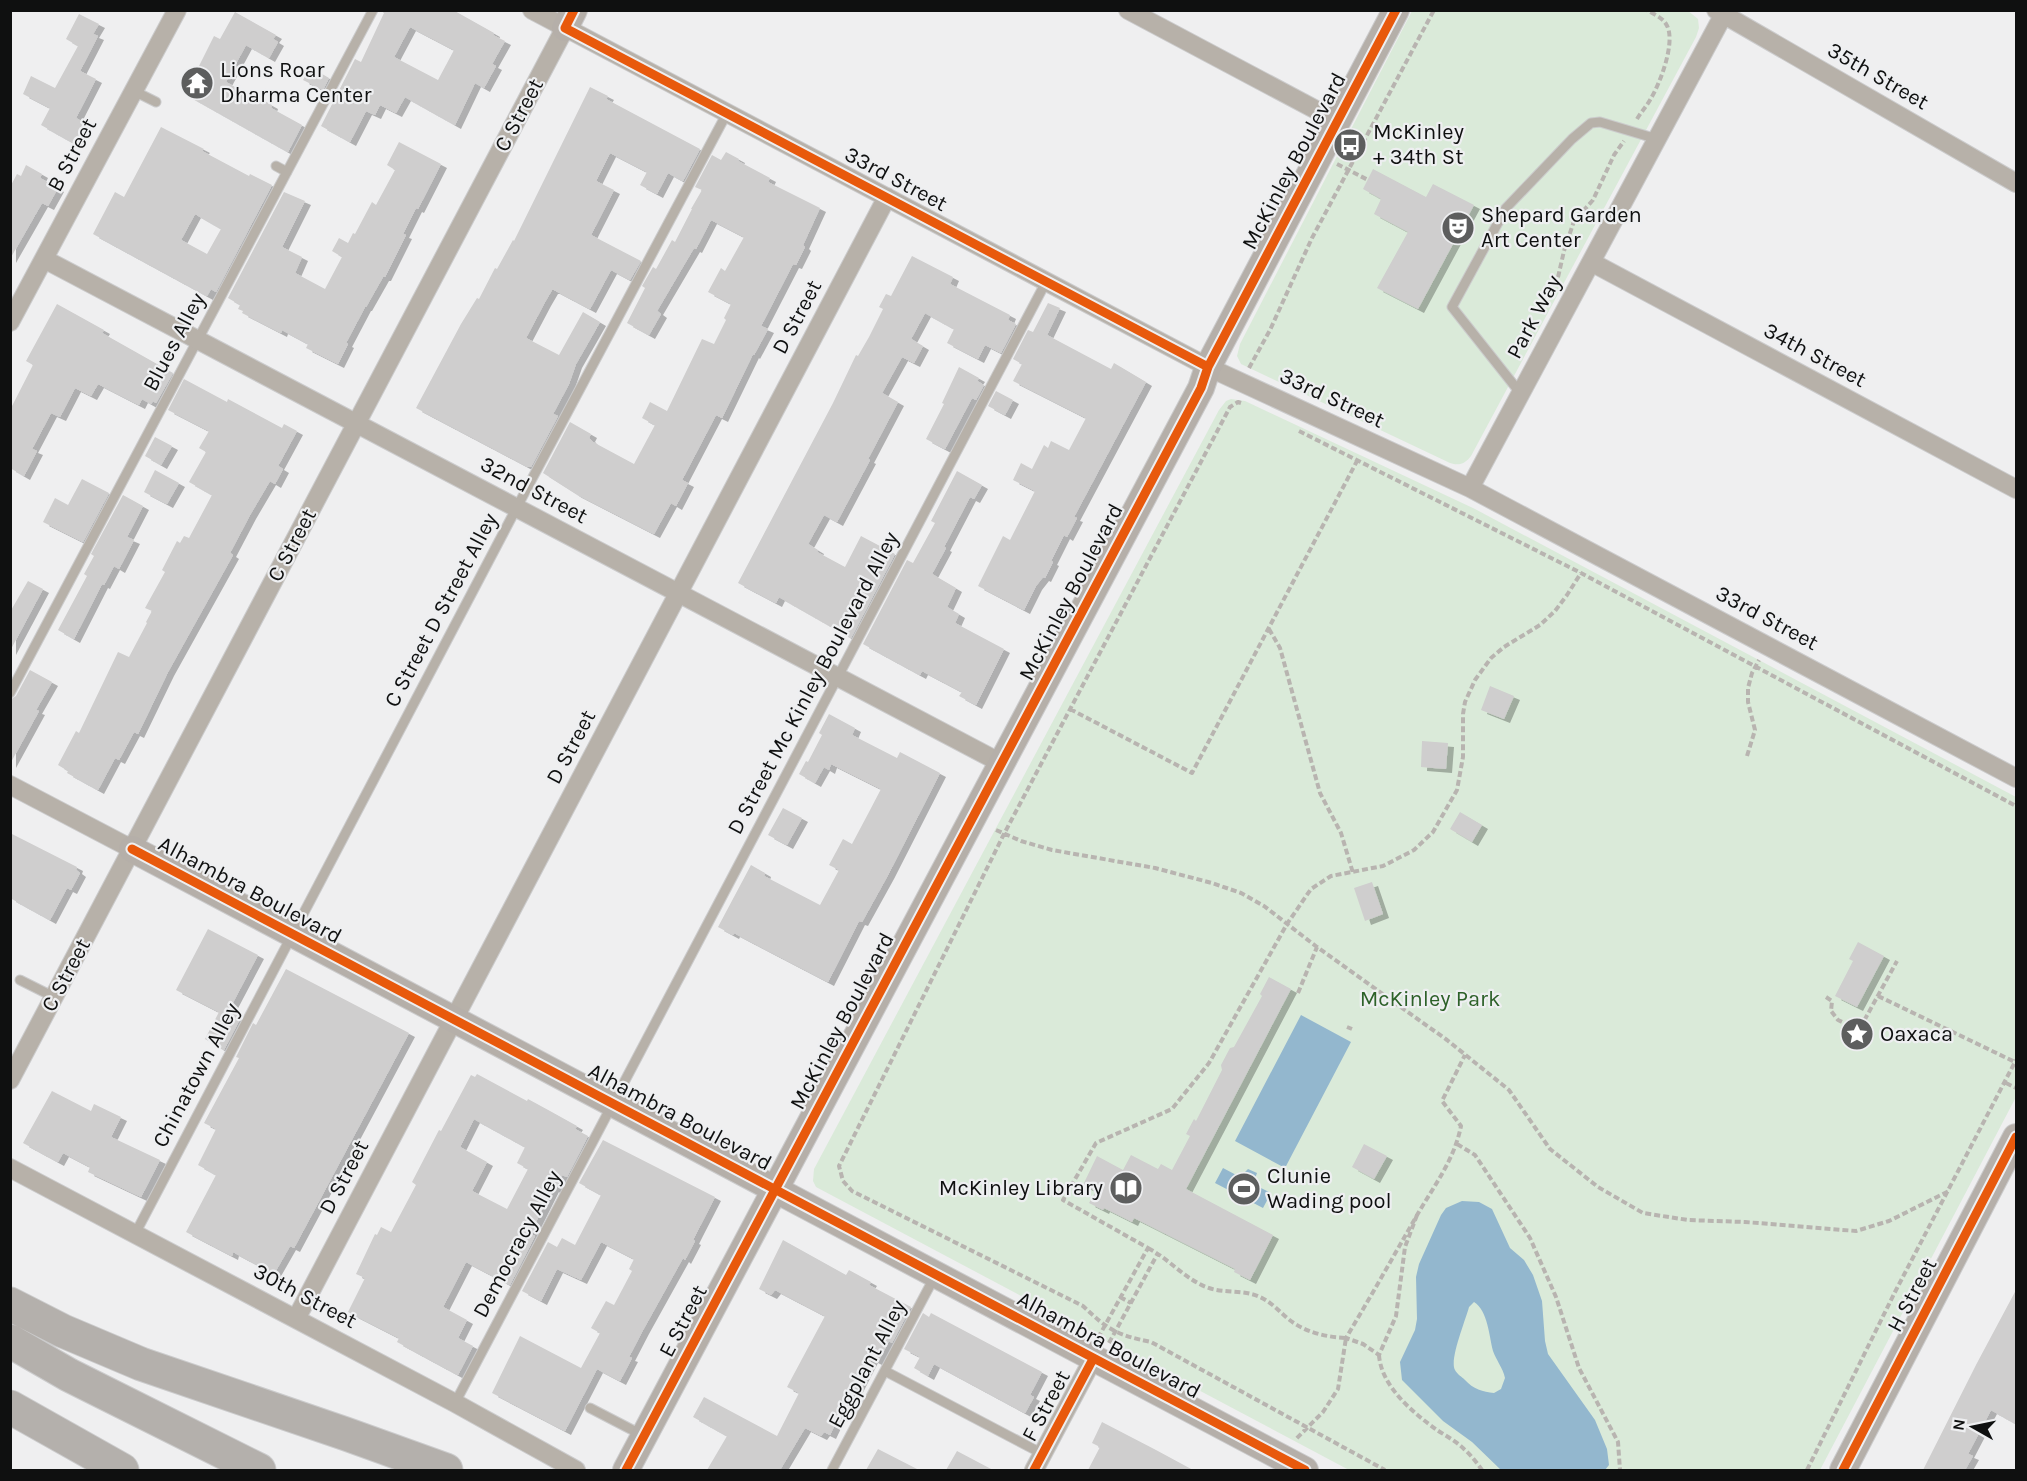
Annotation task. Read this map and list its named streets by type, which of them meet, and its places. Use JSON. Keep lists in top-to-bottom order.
{
  "streets": {
    "street": [
      "35th Street",
      "C Street",
      "B Street",
      "McKinley Boulevard",
      "33rd Street",
      "D Street",
      "Park Way",
      "34th Street",
      "32nd Street",
      "Alhambra Boulevard",
      "H Street",
      "30th Street",
      "E Street",
      "F Street"
    ],
    "lane": [
      "Blues Alley",
      "C Street D Street Alley",
      "D Street Mc Kinley Boulevard Alley",
      "Chinatown Alley",
      "Democracy Alley",
      "Eggplant Alley"
    ]
  },
  "crossings": [
    ["35th Street", "Park Way"],
    ["C Street", "33rd Street"],
    ["C Street", "32nd Street"],
    ["C Street", "Alhambra Boulevard"],
    ["B Street", "32nd Street"],
    ["McKinley Boulevard", "33rd Street"],
    ["McKinley Boulevard", "32nd Street"],
    ["McKinley Boulevard", "Alhambra Boulevard"],
    ["McKinley Boulevard", "E Street"],
    ["33rd Street", "D Street"],
    ["33rd Street", "Park Way"],
    ["33rd Street", "C Street D Street Alley"],
    ["33rd Street", "D Street Mc Kinley Boulevard Alley"],
    ["D Street", "32nd Street"],
    ["D Street", "Alhambra Boulevard"],
    ["D Street", "30th Street"],
    ["Park Way", "34th Street"],
    ["Blues Alley", "32nd Street"],
    ["32nd Street", "C Street D Street Alley"],
    ["32nd Street", "D Street Mc Kinley Boulevard Alley"],
    ["C Street D Street Alley", "Alhambra Boulevard"],
    ["C Street D Street Alley", "Chinatown Alley"],
    ["D Street Mc Kinley Boulevard Alley", "Alhambra Boulevard"],
    ["D Street Mc Kinley Boulevard Alley", "Democracy Alley"],
    ["Alhambra Boulevard", "Chinatown Alley"],
    ["Alhambra Boulevard", "Democracy Alley"],
    ["Alhambra Boulevard", "E Street"],
    ["Alhambra Boulevard", "Eggplant Alley"],
    ["Alhambra Boulevard", "F Street"],
    ["Chinatown Alley", "30th Street"],
    ["Democracy Alley", "30th Street"]
  ],
  "parks": ["McKinley Park"],
  "places": {
    "temple": ["Lions Roar Dharma Center"],
    "bus stop": ["McKinley + 34th St"],
    "theatre": ["Shepard Garden Art Center"],
    "place": ["Oaxaca"],
    "library": ["McKinley Library"],
    "sports": ["Clunie Wading pool"]
  },
  "north": "left"
}
